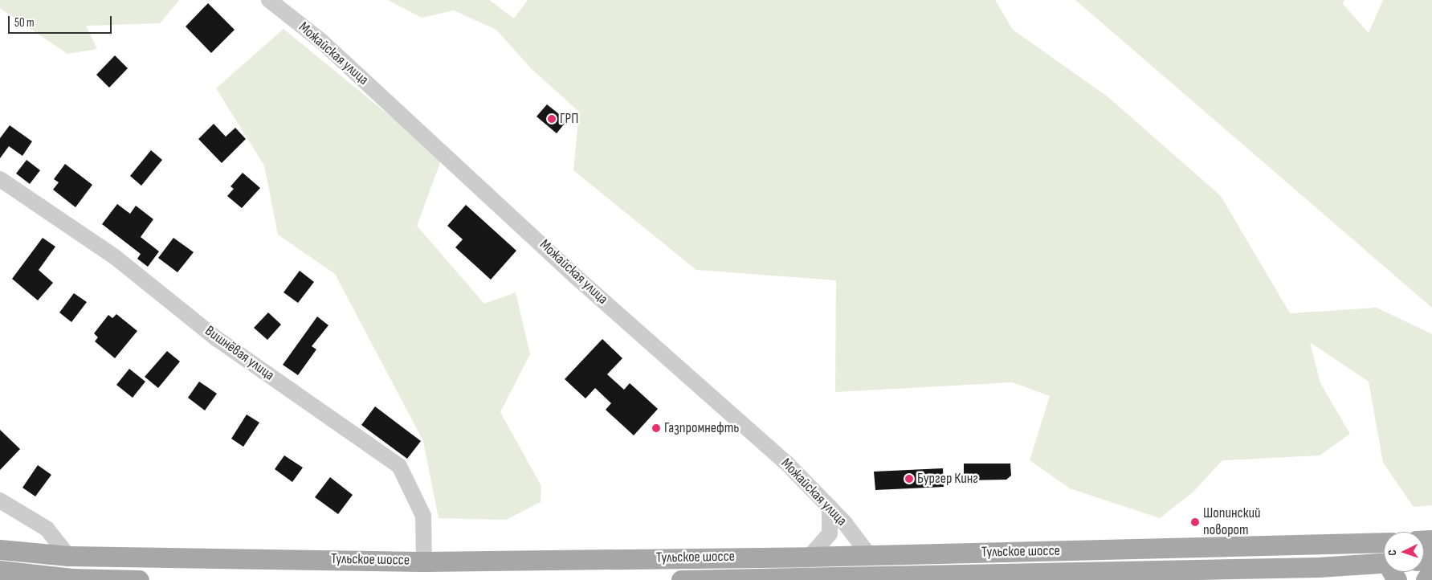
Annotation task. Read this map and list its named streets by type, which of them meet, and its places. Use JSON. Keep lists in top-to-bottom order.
{
  "streets": {
    "main road": ["Тульское шоссе"],
    "street": ["Можайская улица", "Вишнёвая улица"]
  },
  "crossings": [
    ["Можайская улица", "Тульское шоссе"],
    ["Вишнёвая улица", "Тульское шоссе"]
  ],
  "places": [
    "ГРП",
    "Газпромнефть",
    "Бургер Кинг",
    "Шопинский поворот"
  ],
  "scale_bar": "50 m",
  "north": "left"
}
